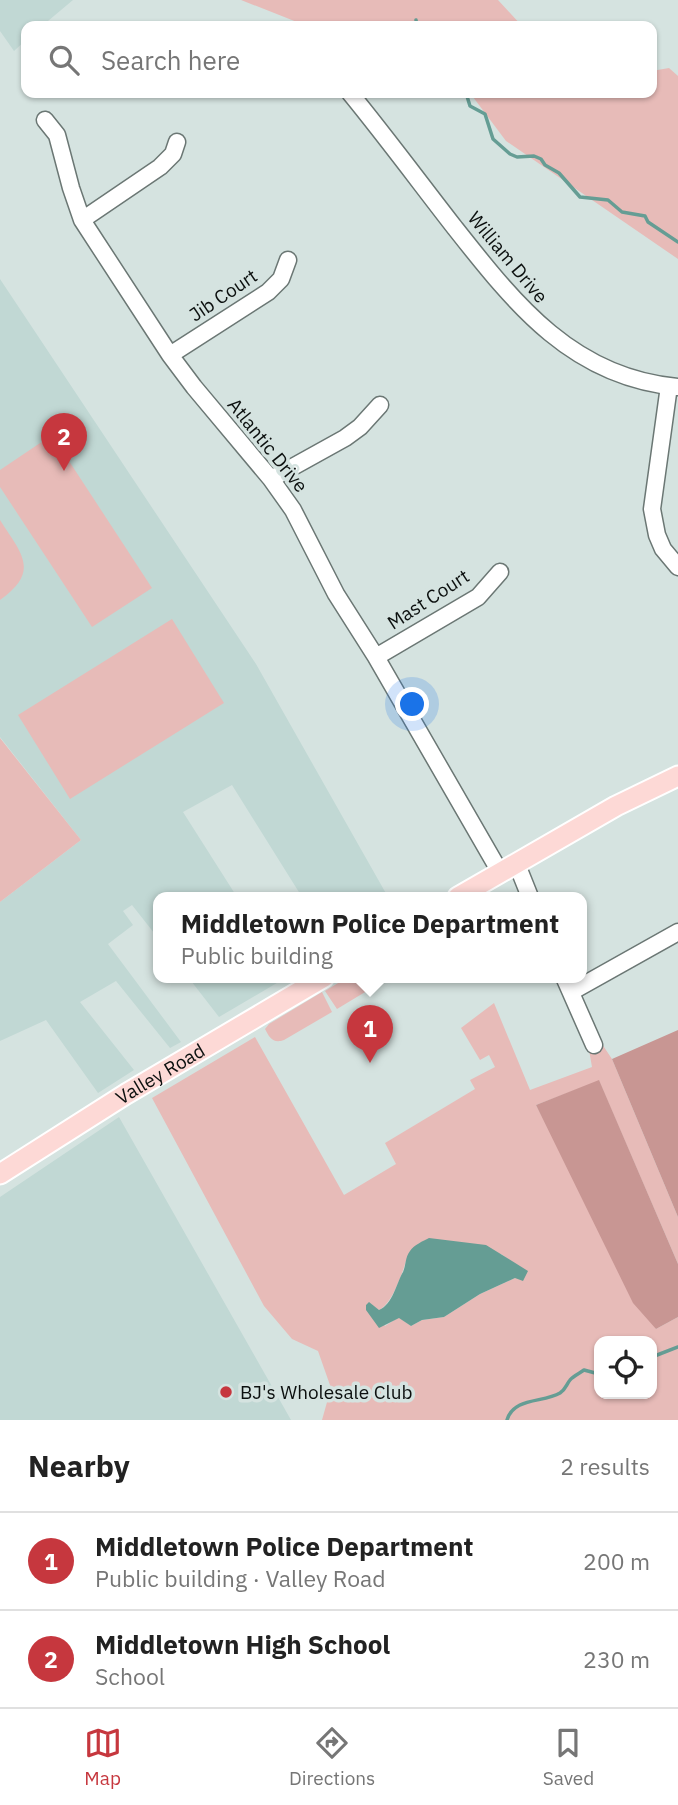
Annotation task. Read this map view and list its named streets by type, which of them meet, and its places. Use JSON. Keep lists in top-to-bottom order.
{
  "streets": {
    "main road": ["Valley Road"],
    "street": [
      "William Drive",
      "Jib Court",
      "Atlantic Drive",
      "Mast Court"
    ]
  },
  "crossings": [
    ["Jib Court", "Atlantic Drive"],
    ["Atlantic Drive", "Mast Court"]
  ],
  "places": ["BJ's Wholesale Club"],
  "page": {
    "search": "Search here",
    "pins": ["2", "1"],
    "popup": ["Middletown Police Department", "Public building"],
    "heading": ["Nearby", "2 results"],
    "list": [
      {
        "mark": "1",
        "name": "Middletown Police Department",
        "note": "Public building · Valley Road",
        "value": "200 m"
      },
      {
        "mark": "2",
        "name": "Middletown High School",
        "note": "School",
        "value": "230 m"
      }
    ],
    "nav": ["Map", "Directions", "Saved"]
  }
}
